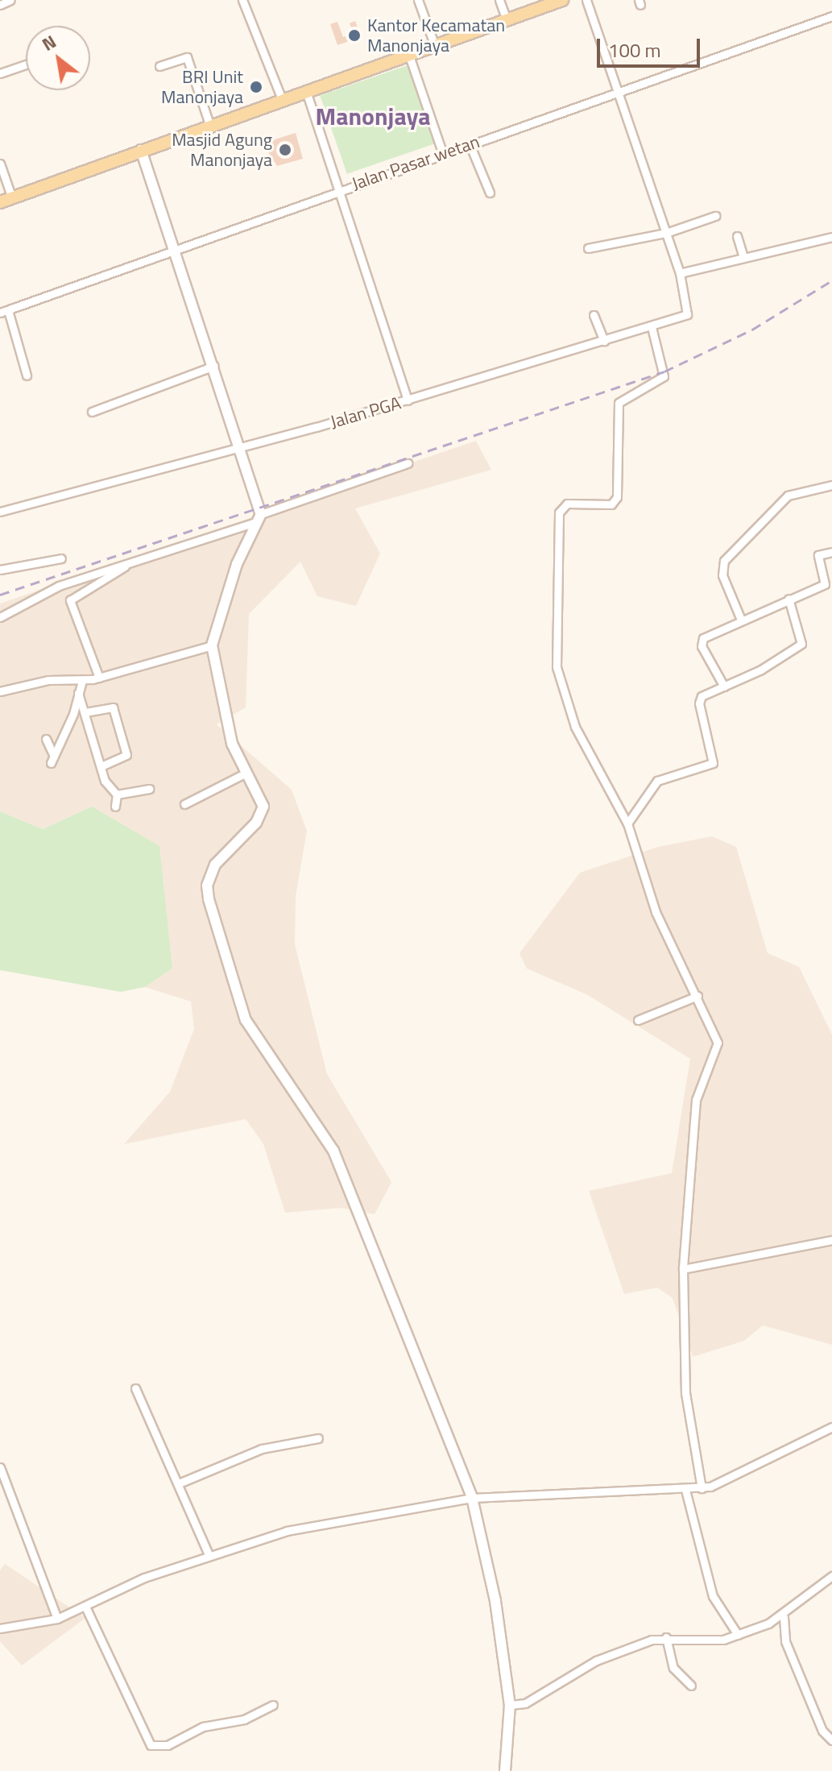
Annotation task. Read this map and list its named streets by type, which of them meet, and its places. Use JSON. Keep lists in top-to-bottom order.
{
  "streets": {
    "street": ["Jalan Pasar wetan", "Jalan PGA"]
  },
  "districts": ["Manonjaya"],
  "places": ["Kantor Kecamatan Manonjaya", "BRI Unit Manonjaya", "Masjid Agung Manonjaya"],
  "scale_bar": "100 m",
  "north": "top left"
}
